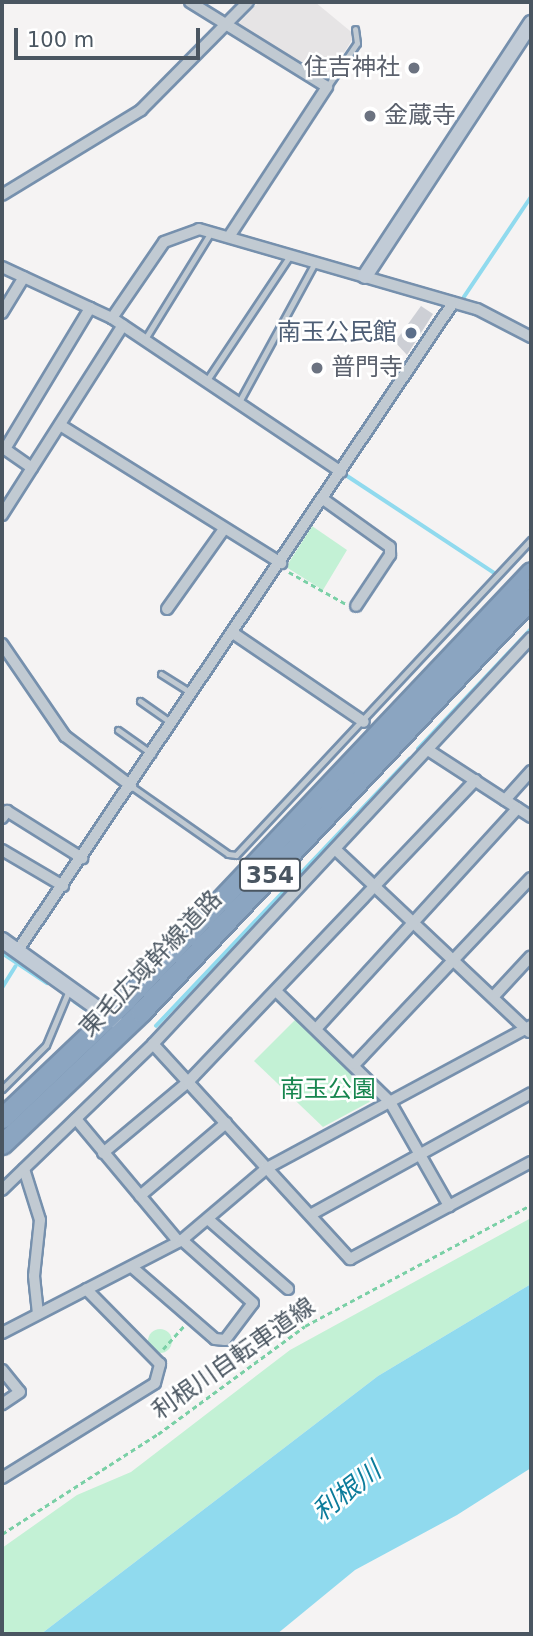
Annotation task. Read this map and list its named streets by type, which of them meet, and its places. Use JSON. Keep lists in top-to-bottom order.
{
  "streets": {
    "highway": ["354", "東毛広域幹線道路"],
    "path": ["利根川自転車道線"]
  },
  "water": ["利根川"],
  "parks": ["南玉公園"],
  "places": [
    "住吉神社",
    "金蔵寺",
    "南玉公民館",
    "普門寺"
  ],
  "scale_bar": "100 m"
}
